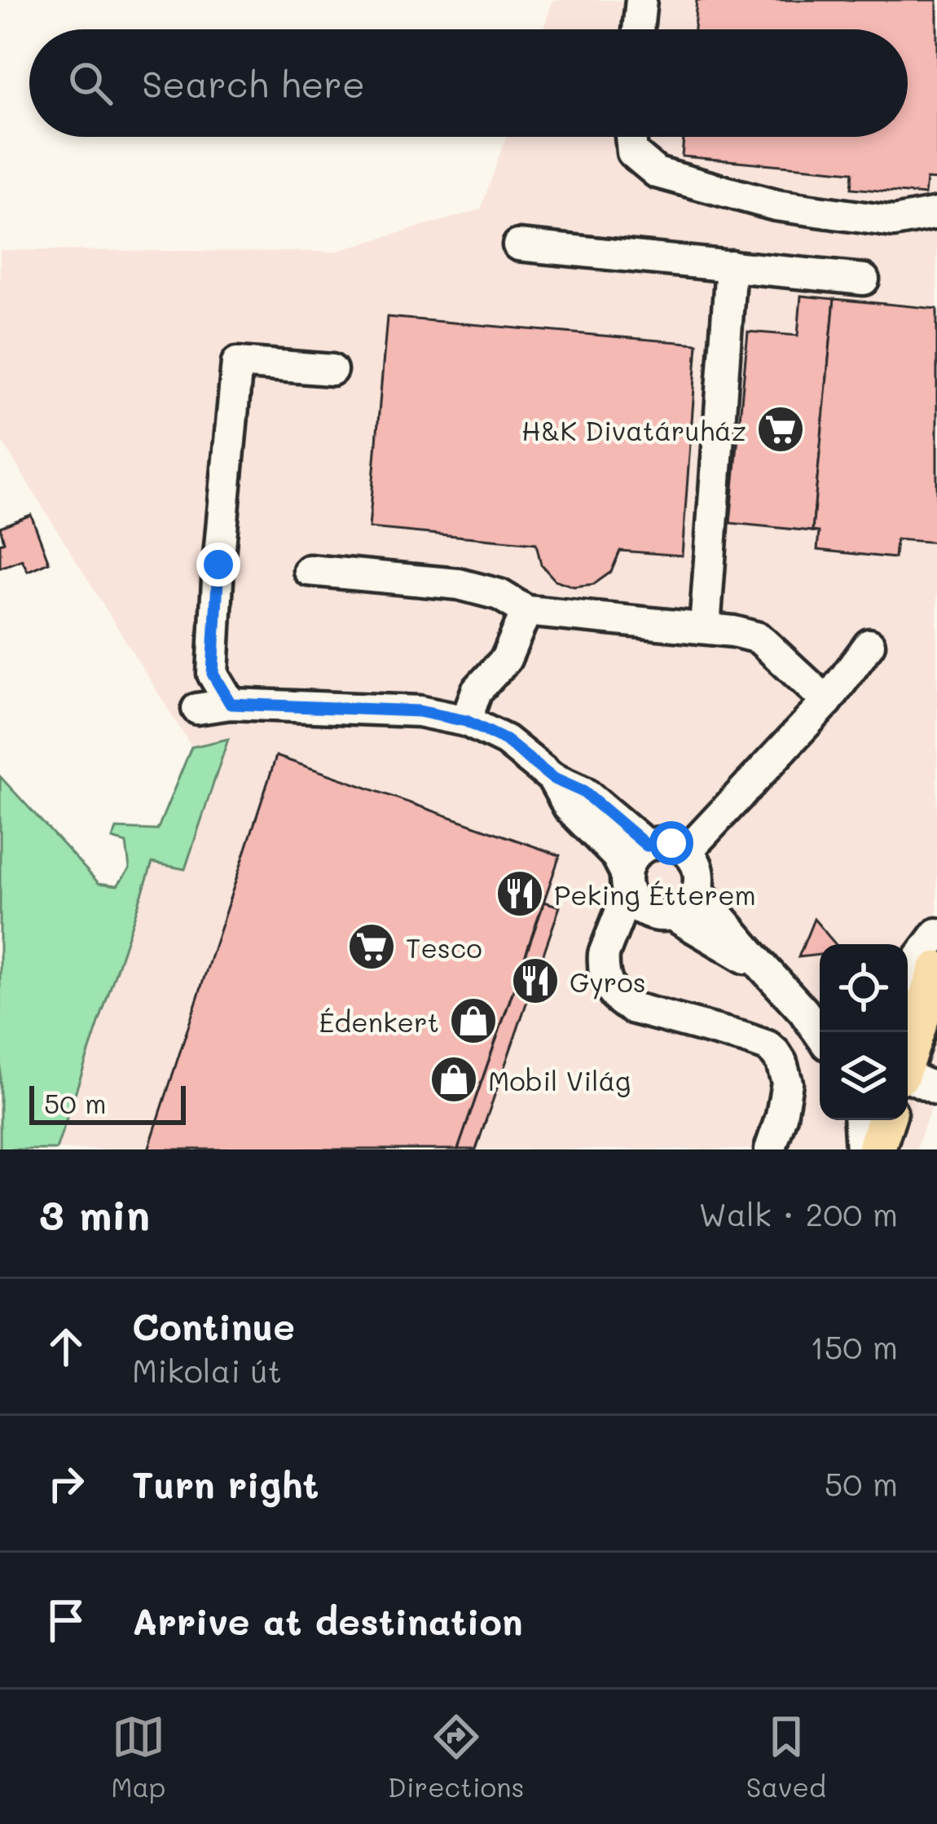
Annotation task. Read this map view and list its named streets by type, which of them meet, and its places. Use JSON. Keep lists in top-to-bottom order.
{
  "places": {
    "supermarket": ["H&K Divatáruház", "Tesco"],
    "restaurant": ["Peking Étterem", "Gyros"],
    "shop": ["Édenkert", "Mobil Világ"]
  },
  "scale_bar": "50 m",
  "page": {
    "search": "Search here",
    "scale": "50 m",
    "heading": ["3 min", "Walk · 200 m"],
    "list": [
      ["Continue", "Mikolai út", "150 m"],
      ["Turn right", "50 m"],
      "Arrive at destination"
    ],
    "nav": ["Map", "Directions", "Saved"]
  }
}
